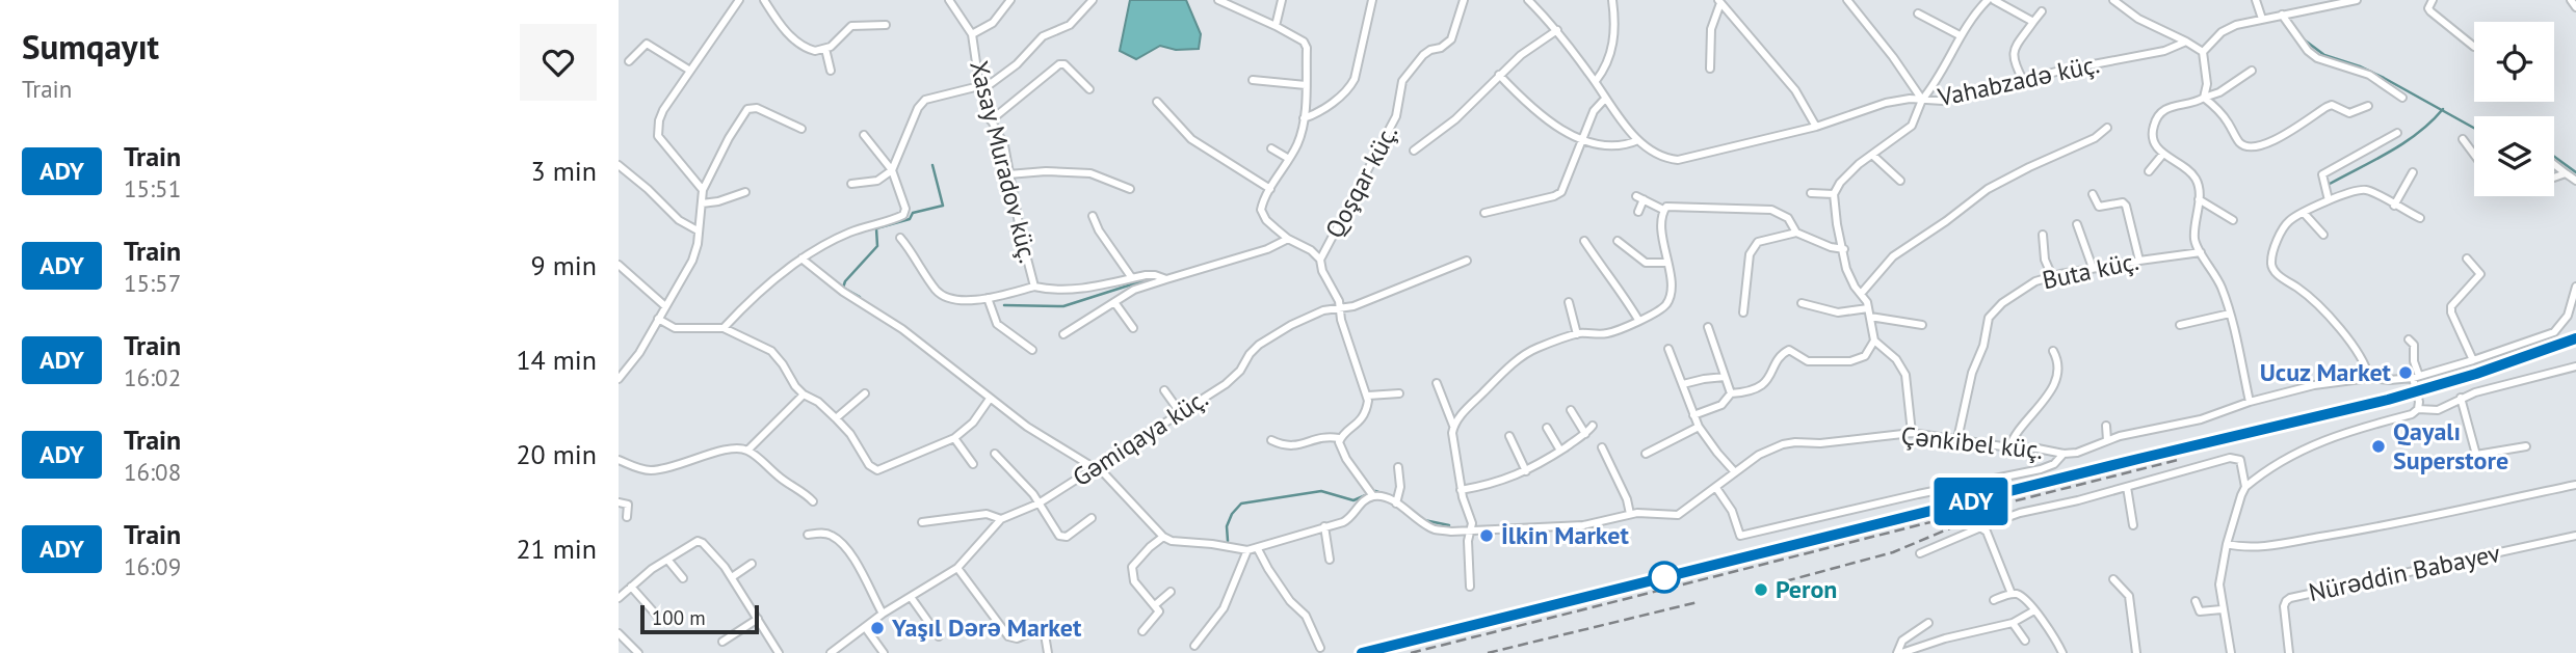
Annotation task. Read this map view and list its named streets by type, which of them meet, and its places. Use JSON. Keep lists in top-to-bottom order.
{
  "streets": {
    "street": [
      "Vahabzadə küç.",
      "Xasay Muradov küç.",
      "Qoşqar küç.",
      "Buta küç.",
      "Gəmiqaya küç.",
      "Çənkibel küç.",
      "Nürəddin Babayev"
    ]
  },
  "crossings": [
    ["Buta küç.", "Çənkibel küç."]
  ],
  "places": [
    "Ucuz Market",
    "Qayalı Superstore",
    "İlkin Market",
    "Peron",
    "Yaşıl Dərə Market"
  ],
  "scale_bar": "100 m",
  "page": {
    "heading": ["Sumqayıt", "Train"],
    "on_map": "ADY",
    "list": [
      {
        "mark": "ADY",
        "name": "Train",
        "note": "15:51",
        "value": "3 min"
      },
      {
        "mark": "ADY",
        "name": "Train",
        "note": "15:57",
        "value": "9 min"
      },
      {
        "mark": "ADY",
        "name": "Train",
        "note": "16:02",
        "value": "14 min"
      },
      {
        "mark": "ADY",
        "name": "Train",
        "note": "16:08",
        "value": "20 min"
      },
      {
        "mark": "ADY",
        "name": "Train",
        "note": "16:09",
        "value": "21 min"
      }
    ],
    "scale": "100 m"
  }
}
